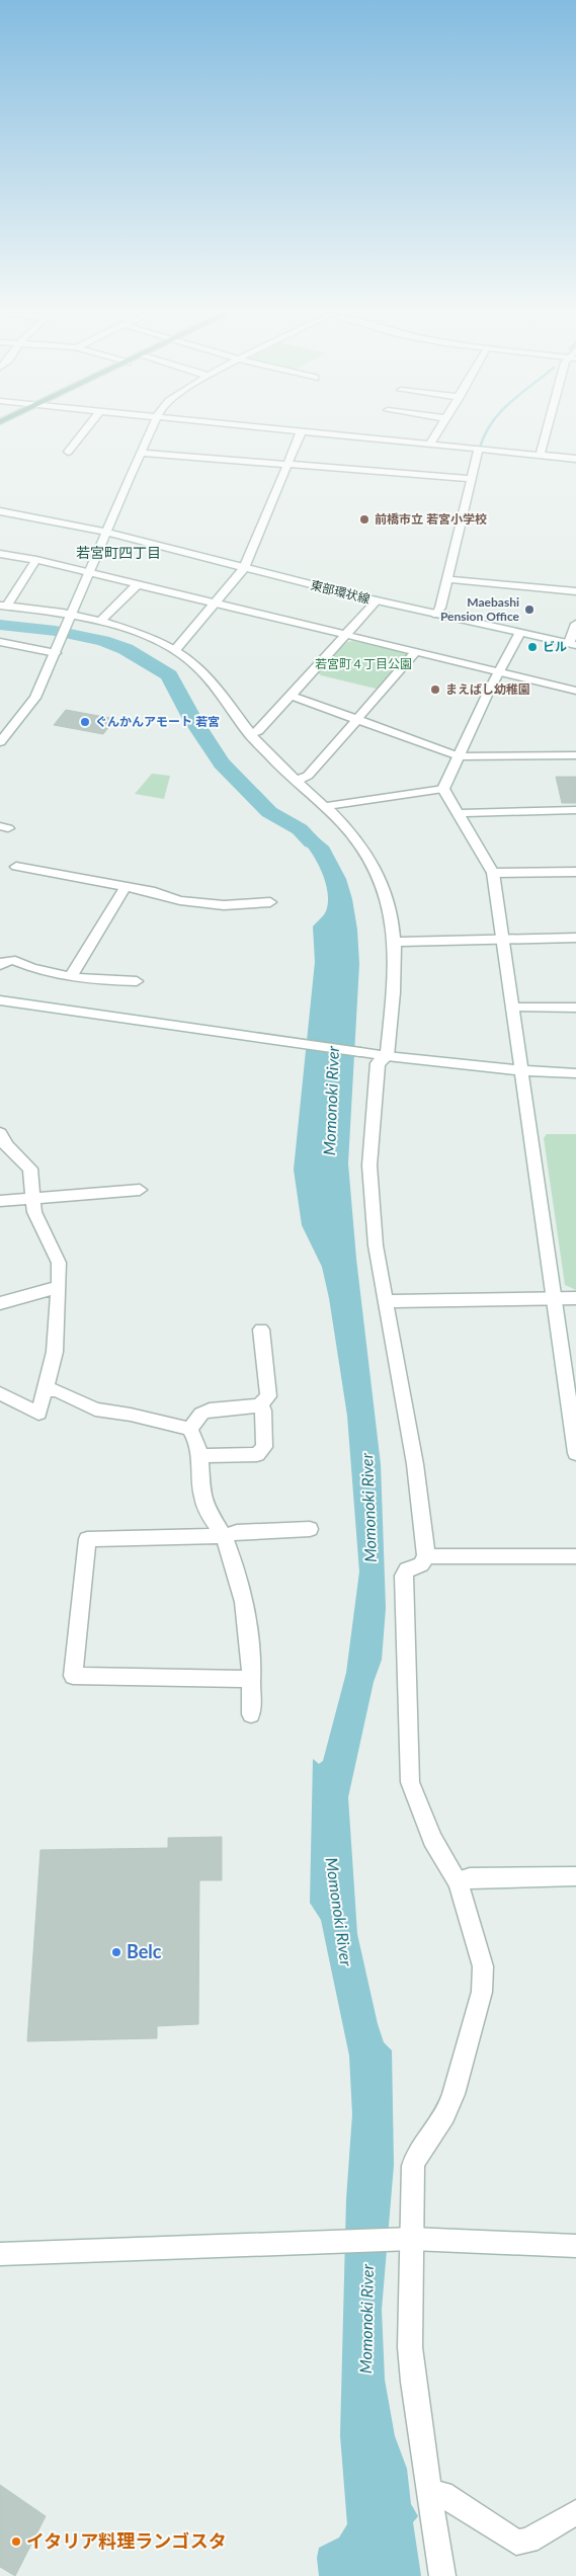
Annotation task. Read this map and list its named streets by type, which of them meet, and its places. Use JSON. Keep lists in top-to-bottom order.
{
  "streets": {
    "street": ["東部環状線"]
  },
  "districts": ["若宮町四丁目"],
  "water": ["Momonoki River"],
  "parks": ["若宮町４丁目公園"],
  "places": [
    "前橋市立 若宮小学校",
    "Maebashi Pension Office",
    "ビル",
    "まえばし幼稚園",
    "ぐんかんアモート 若宮",
    "Belc",
    "イタリア料理ランゴスタ"
  ]
}
